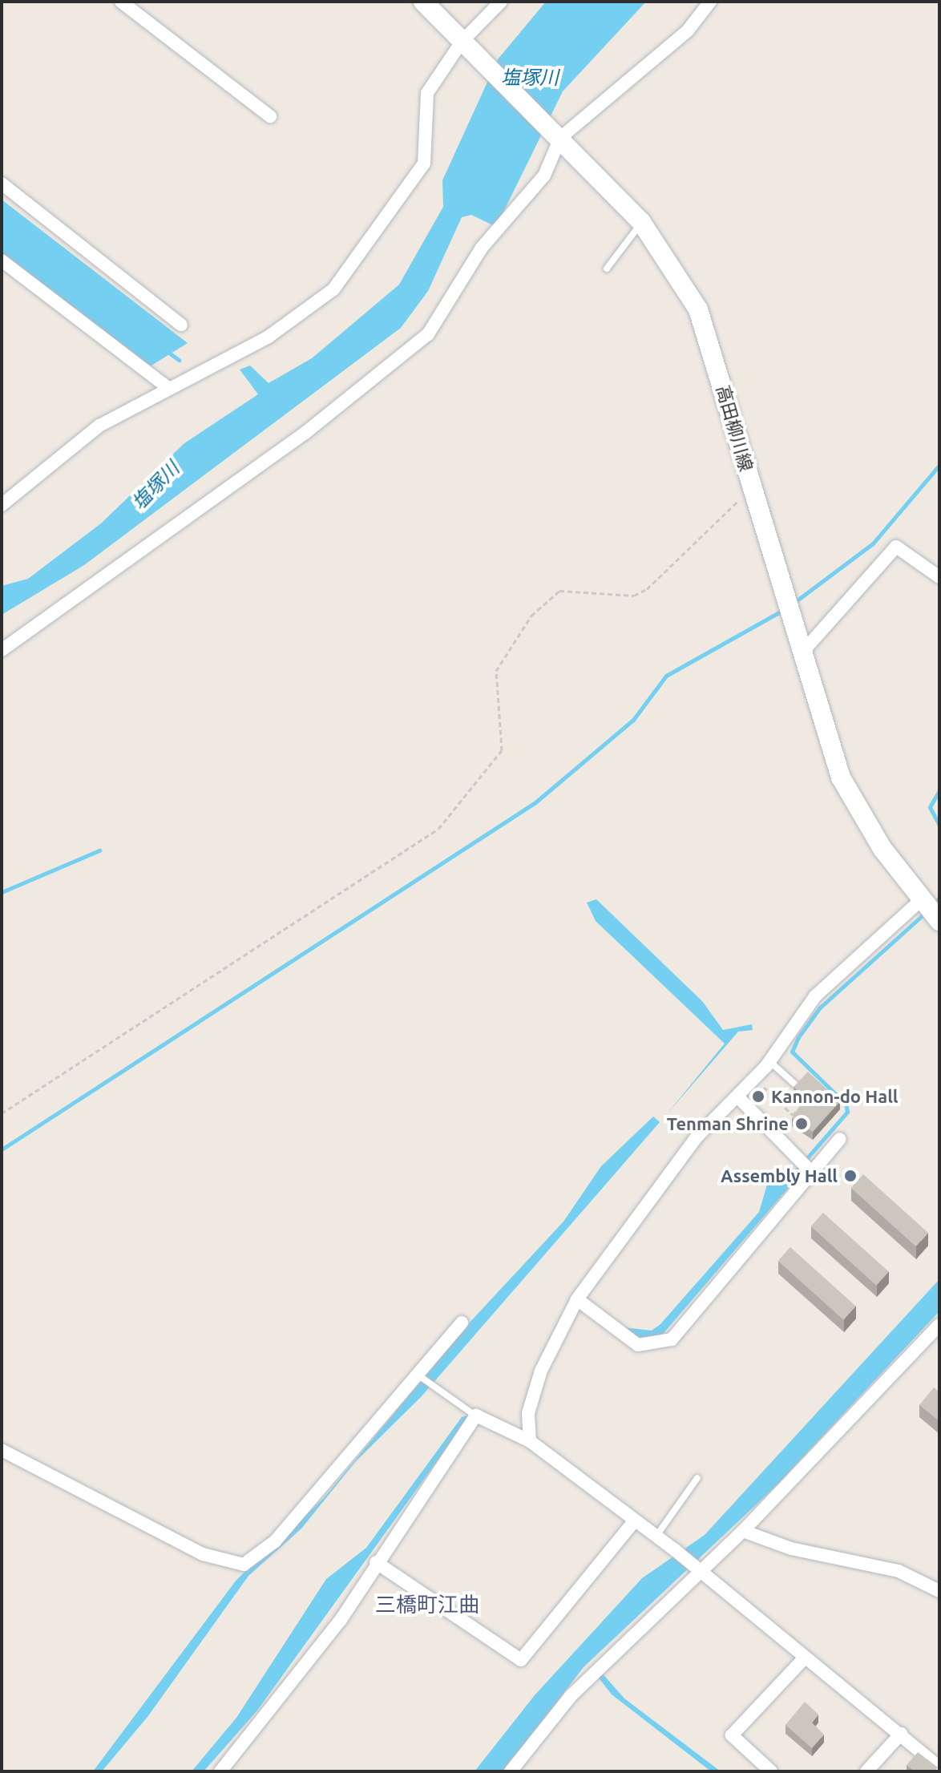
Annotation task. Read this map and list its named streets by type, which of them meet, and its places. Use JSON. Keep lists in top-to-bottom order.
{
  "streets": {
    "main road": ["高田柳川線"]
  },
  "districts": ["三橋町江曲"],
  "water": ["塩塚川"],
  "places": ["Kannon-do Hall", "Tenman Shrine", "Assembly Hall"]
}
